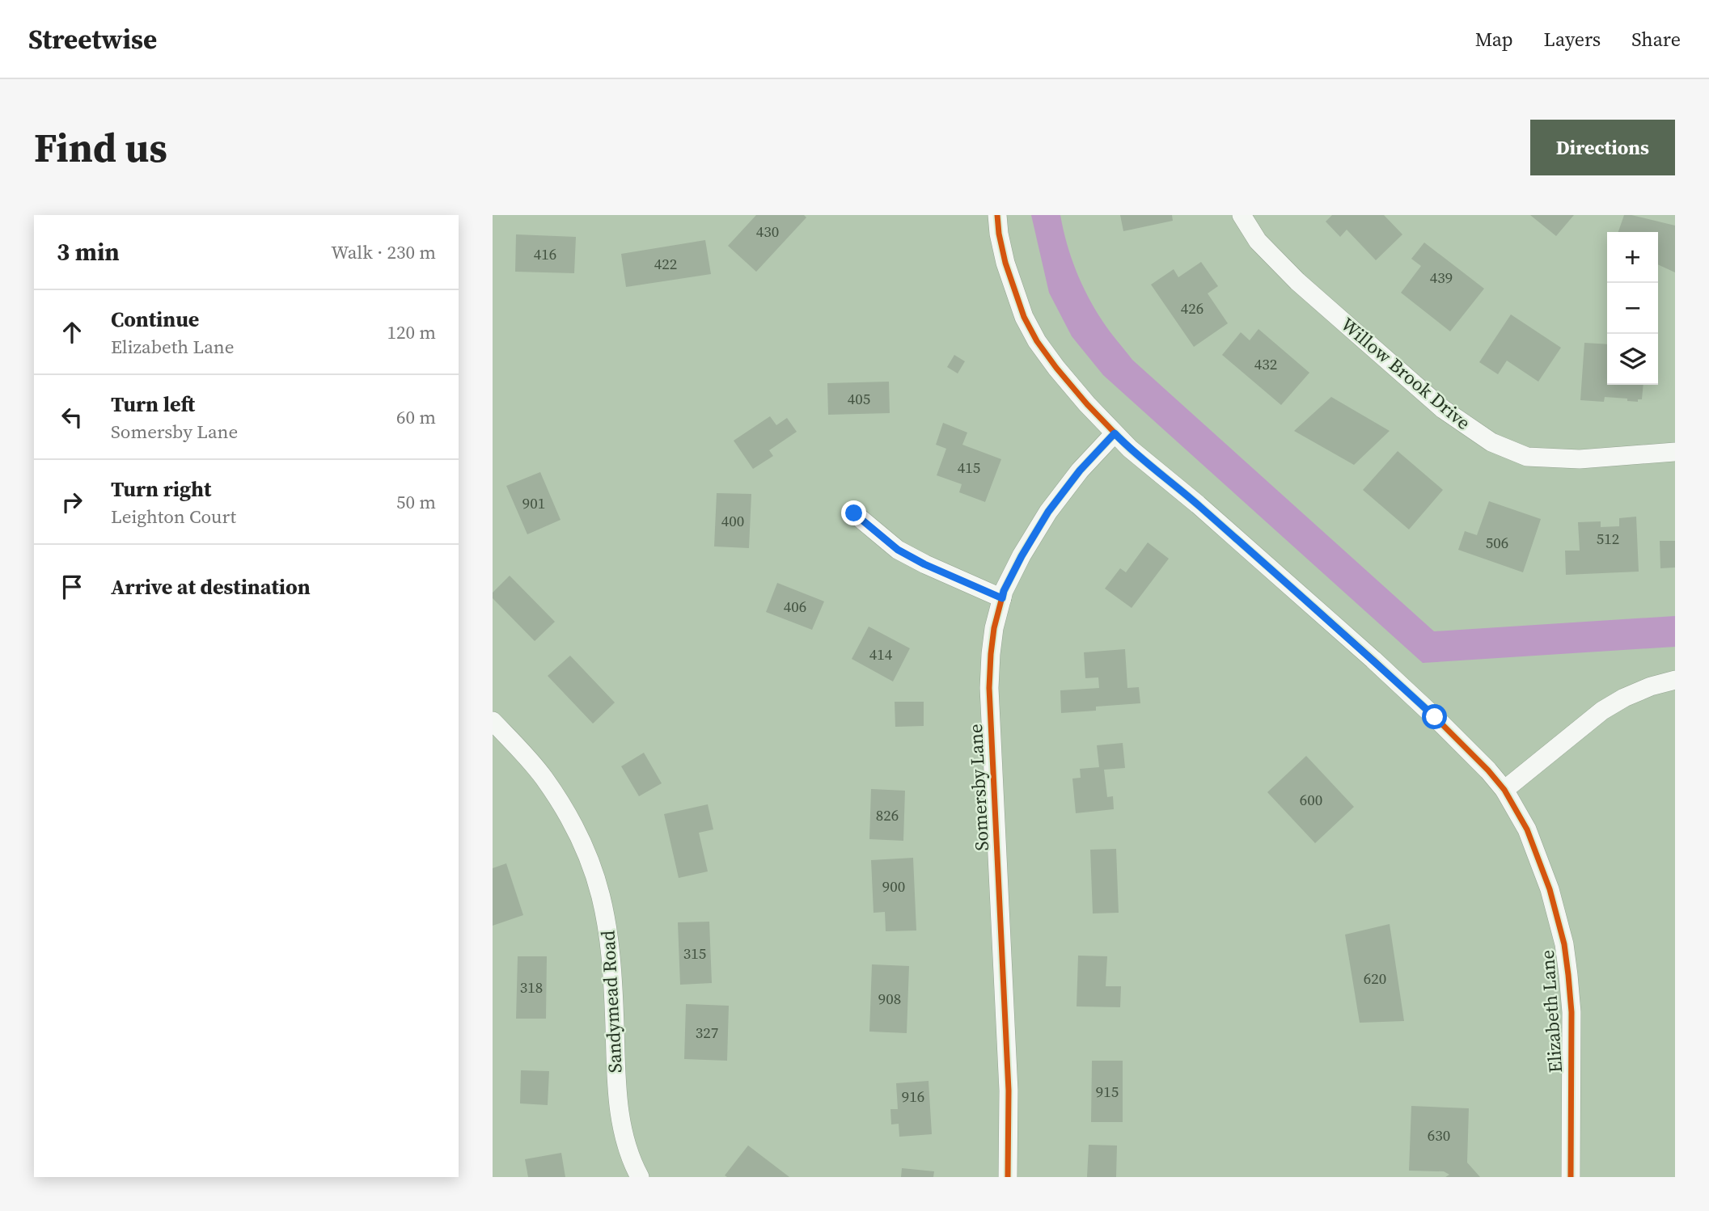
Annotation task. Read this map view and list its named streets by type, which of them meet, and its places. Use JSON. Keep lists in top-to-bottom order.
{
  "streets": {
    "street": [
      "Willow Brook Drive",
      "Somersby Lane",
      "Sandymead Road",
      "Elizabeth Lane"
    ]
  },
  "crossings": [
    ["Somersby Lane", "Elizabeth Lane"]
  ],
  "house_numbers": [
    "430",
    "416",
    "422",
    "439",
    "426",
    "432",
    "405",
    "415",
    "901",
    "400",
    "512",
    "506",
    "406",
    "414",
    "600",
    "826",
    "900",
    "315",
    "620",
    "318",
    "908",
    "327",
    "915",
    "916",
    "630"
  ],
  "page": {
    "header": "Streetwise",
    "nav": ["Map", "Layers", "Share"],
    "buttons": "Directions",
    "title": "Find us",
    "heading": ["3 min", "Walk · 230 m"],
    "map_buttons": ["+", "−"],
    "list": [
      ["Continue", "Elizabeth Lane", "120 m"],
      ["Turn left", "Somersby Lane", "60 m"],
      ["Turn right", "Leighton Court", "50 m"],
      "Arrive at destination"
    ]
  }
}
